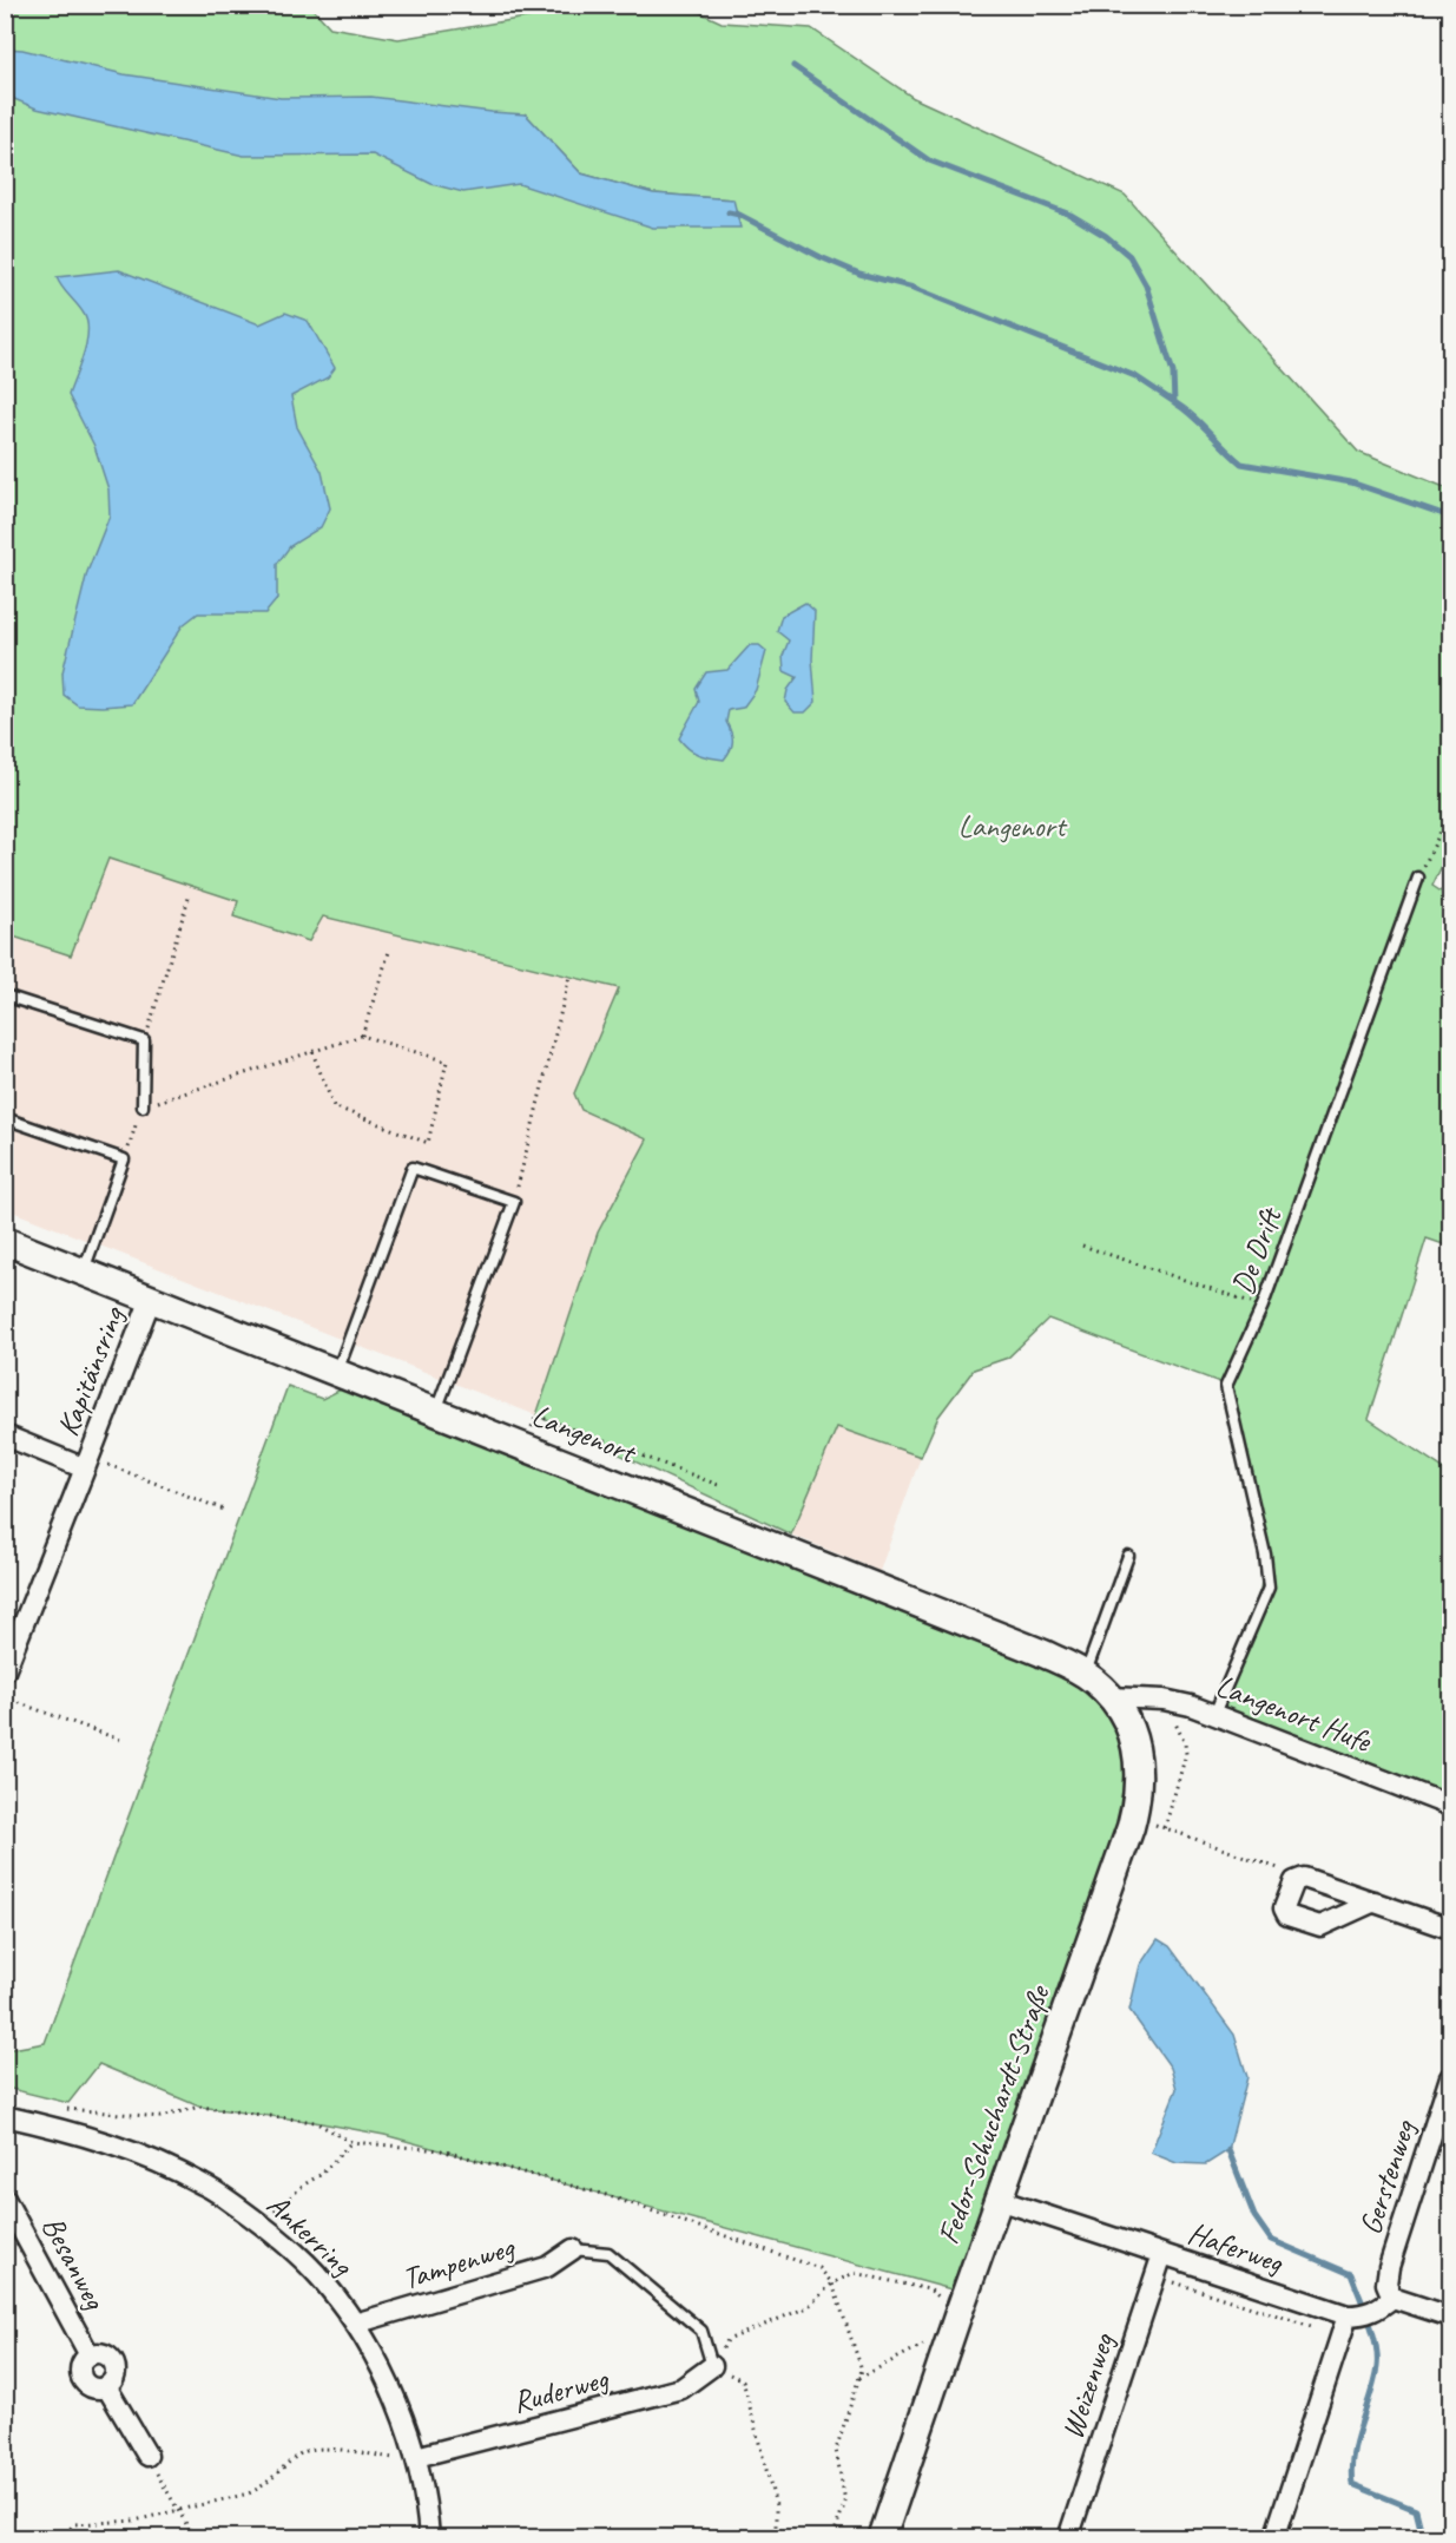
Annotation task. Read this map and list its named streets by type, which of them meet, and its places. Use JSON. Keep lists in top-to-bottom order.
{
  "streets": {
    "street": [
      "Kapitänsring",
      "Langenort",
      "Langenort Hufe",
      "Fedor-Schuchardt-Straße",
      "Gerstenweg",
      "Ankerring",
      "Haferweg",
      "Besanweg",
      "Tampenweg",
      "Weizenweg",
      "Ruderweg"
    ],
    "lane": ["De Drift"]
  },
  "crossings": [
    ["De Drift", "Langenort Hufe"],
    ["Kapitänsring", "Langenort"],
    ["Langenort", "Langenort Hufe"],
    ["Langenort", "Fedor-Schuchardt-Straße"],
    ["Langenort Hufe", "Fedor-Schuchardt-Straße"],
    ["Fedor-Schuchardt-Straße", "Haferweg"],
    ["Ankerring", "Tampenweg"],
    ["Ankerring", "Ruderweg"],
    ["Haferweg", "Weizenweg"]
  ],
  "parks": ["Langenort"]
}
